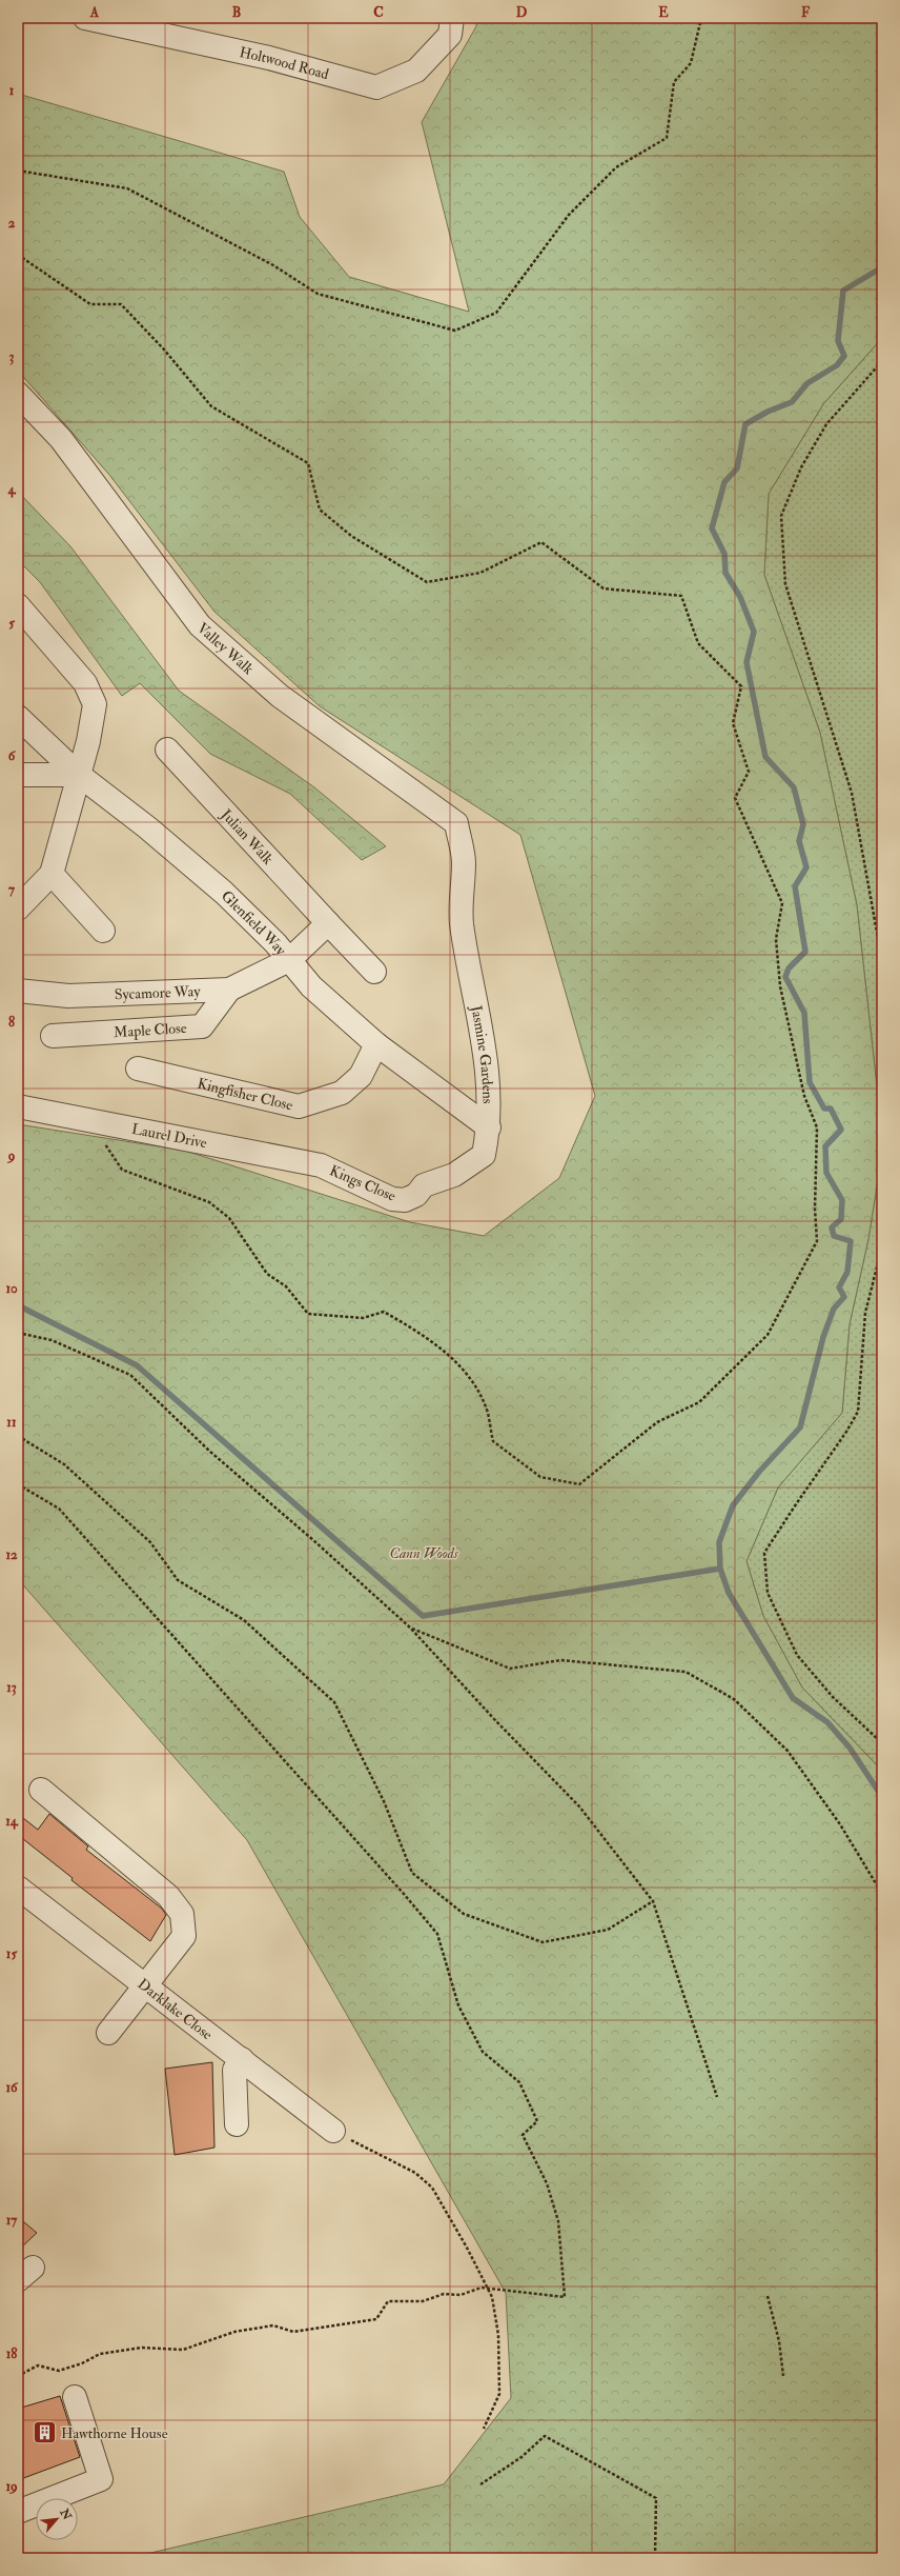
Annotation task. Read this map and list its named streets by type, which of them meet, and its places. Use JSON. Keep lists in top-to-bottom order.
{
  "streets": {
    "street": [
      "Holtwood Road",
      "Valley Walk",
      "Julian Walk",
      "Glenfield Way",
      "Sycamore Way",
      "Maple Close",
      "Jasmine Gardens",
      "Kingfisher Close",
      "Laurel Drive",
      "Kings Close",
      "Darklake Close"
    ]
  },
  "crossings": [
    ["Valley Walk", "Jasmine Gardens"],
    ["Glenfield Way", "Sycamore Way"],
    ["Glenfield Way", "Jasmine Gardens"],
    ["Glenfield Way", "Kingfisher Close"],
    ["Sycamore Way", "Maple Close"],
    ["Jasmine Gardens", "Kings Close"],
    ["Laurel Drive", "Kings Close"]
  ],
  "parks": ["Cann Woods"],
  "places": {
    "building": ["Hawthorne House"]
  },
  "north": "top right",
  "grid": {
    "columns": [
      "A",
      "B",
      "C",
      "D",
      "E",
      "F"
    ],
    "rows": [
      "1",
      "2",
      "3",
      "4",
      "5",
      "6",
      "7",
      "8",
      "9",
      "10",
      "11",
      "12",
      "13",
      "14",
      "15",
      "16",
      "17",
      "18",
      "19"
    ]
  }
}
